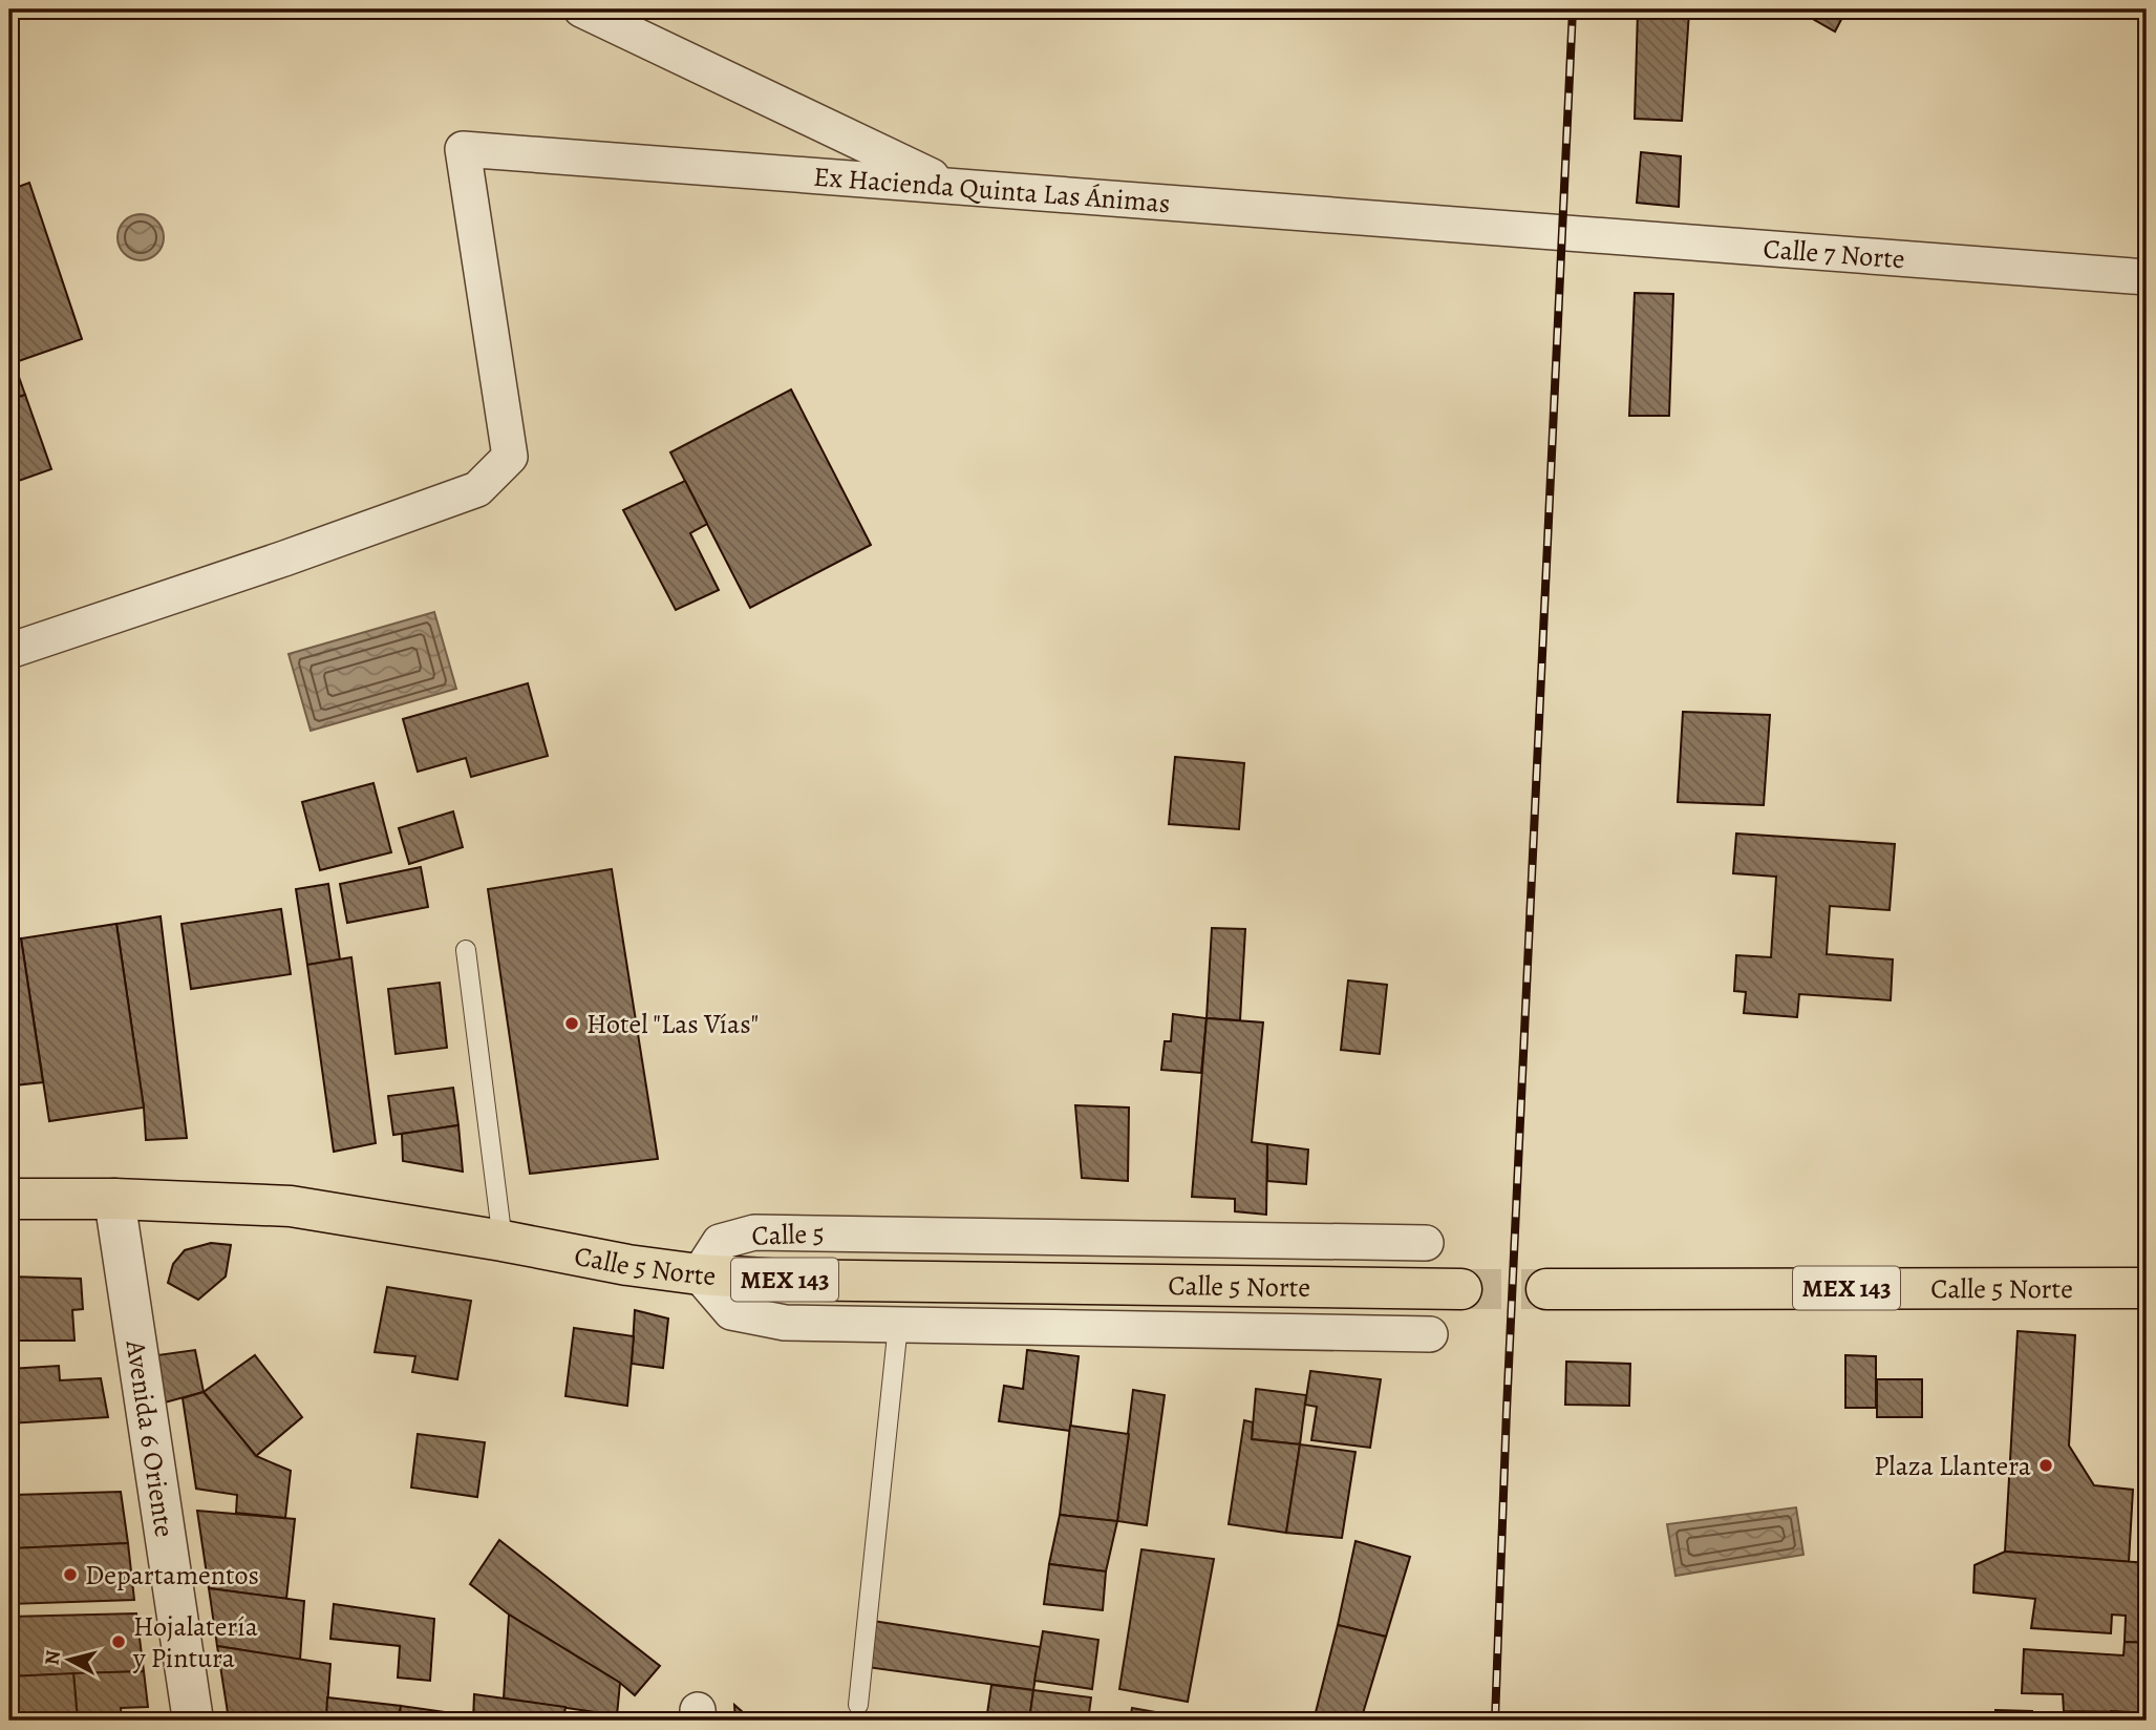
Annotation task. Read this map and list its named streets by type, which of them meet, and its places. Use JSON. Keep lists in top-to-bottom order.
{
  "streets": {
    "main road": ["Calle 5 Norte", "MEX 143"],
    "street": [
      "Ex Hacienda Quinta Las Ánimas",
      "Calle 7 Norte",
      "Calle 5",
      "Avenida 6 Oriente"
    ]
  },
  "crossings": [
    ["Ex Hacienda Quinta Las Ánimas", "Calle 7 Norte"],
    ["Calle 5", "Calle 5 Norte"],
    ["Calle 5 Norte", "Avenida 6 Oriente"]
  ],
  "places": [
    "Hotel \"Las Vías\"",
    "Plaza Llantera",
    "Departamentos",
    "Hojalatería y Pintura"
  ],
  "north": "left"
}
